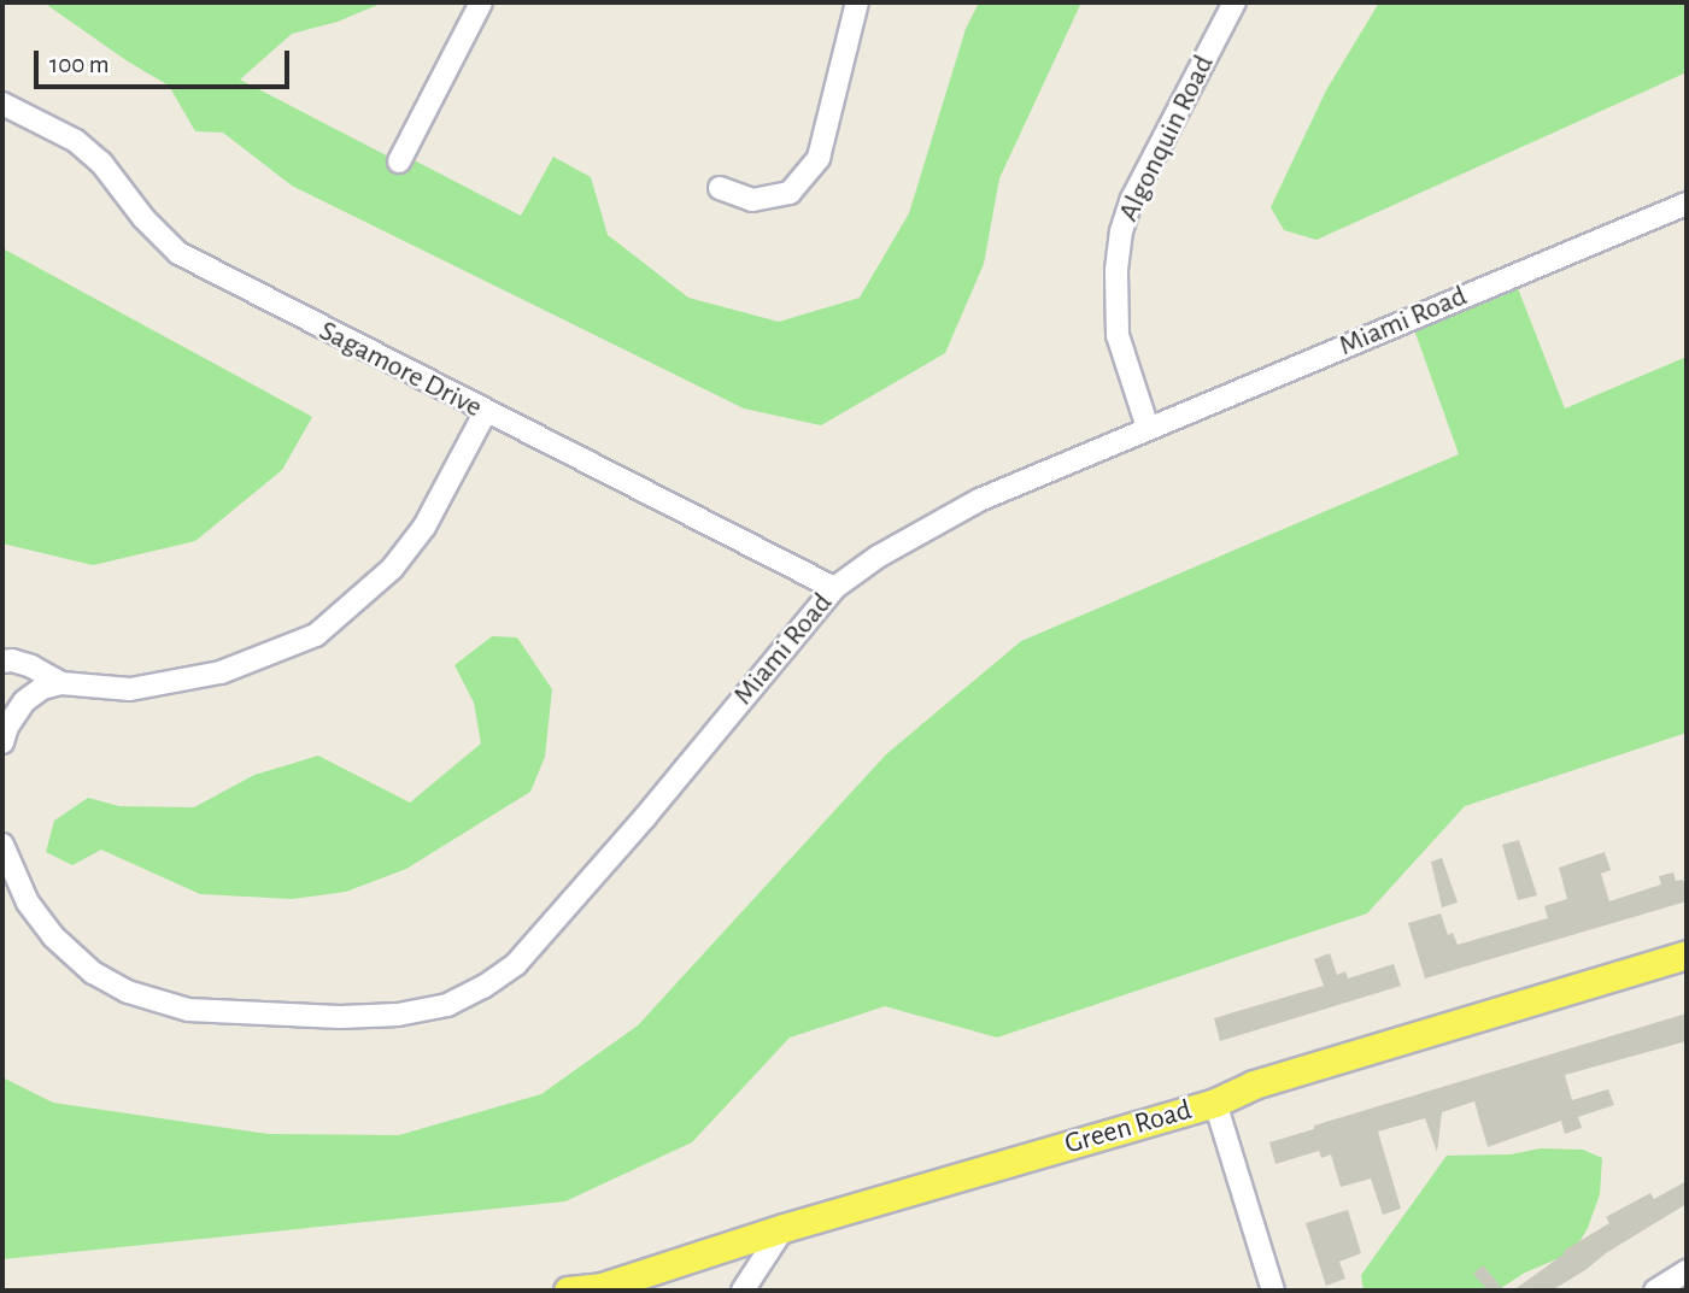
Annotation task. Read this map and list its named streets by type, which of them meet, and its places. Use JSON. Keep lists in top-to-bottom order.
{
  "streets": {
    "main road": ["Green Road"],
    "street": ["Algonquin Road", "Miami Road", "Sagamore Drive"]
  },
  "crossings": [
    ["Algonquin Road", "Miami Road"],
    ["Miami Road", "Sagamore Drive"]
  ],
  "scale_bar": "100 m"
}
